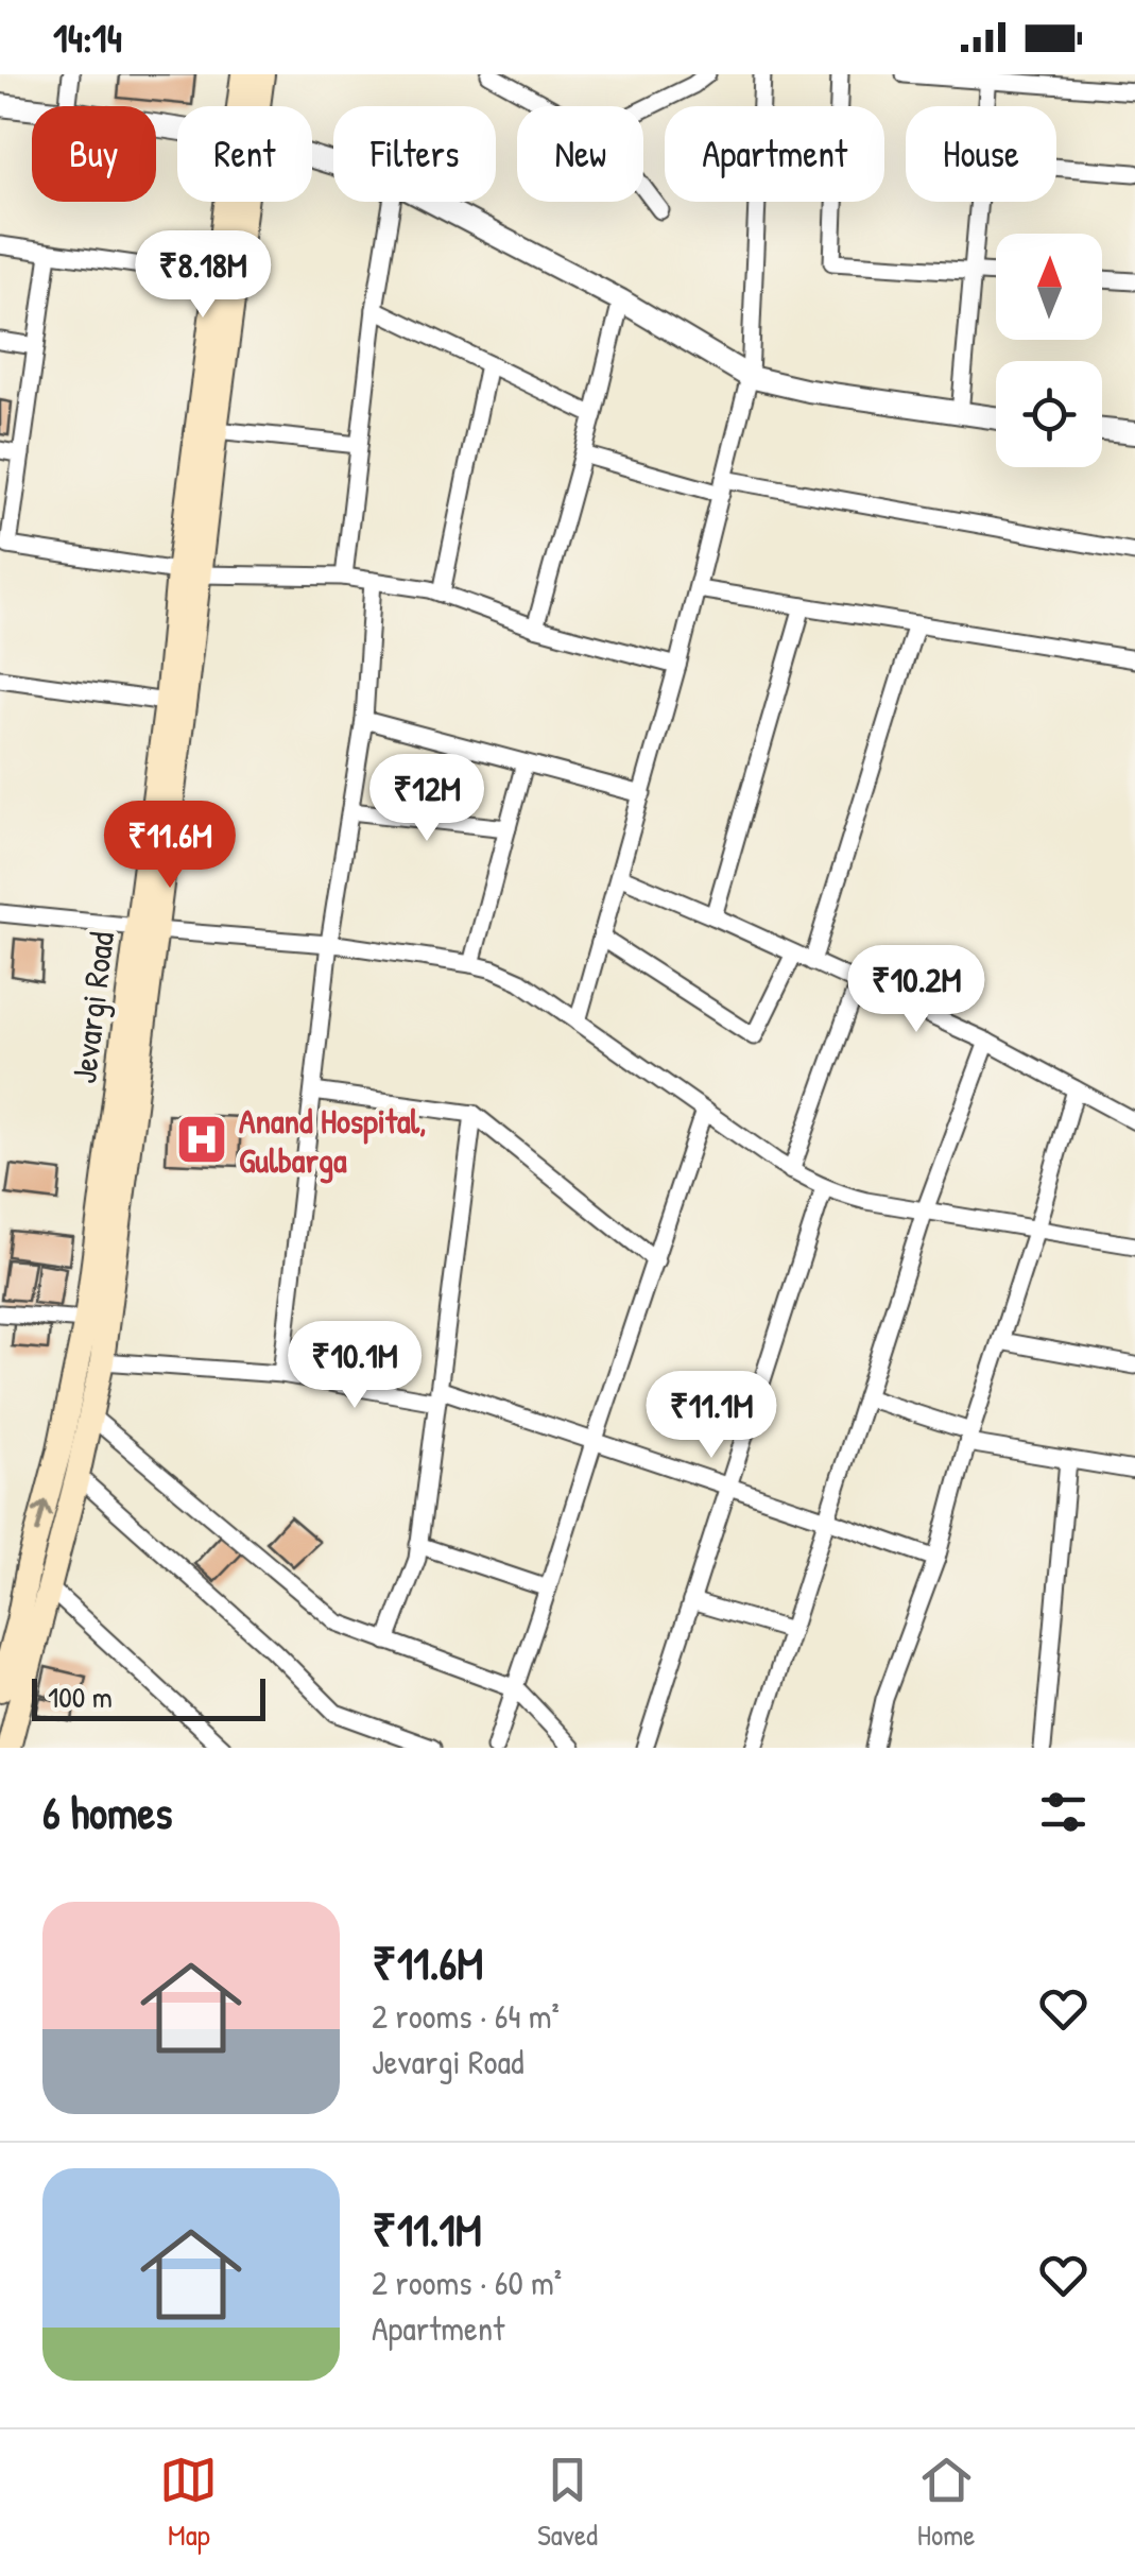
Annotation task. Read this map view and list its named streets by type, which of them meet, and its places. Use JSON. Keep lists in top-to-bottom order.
{
  "streets": {
    "main road": ["Jevargi Road"]
  },
  "places": {
    "hospital": ["Anand Hospital, Gulbarga"]
  },
  "scale_bar": "100 m",
  "north": "top",
  "page": {
    "status": "14:14",
    "chip": [
      "Buy",
      "Rent",
      "Filters",
      "New",
      "Apartment",
      "House"
    ],
    "price": [
      "₹8.18M",
      "₹12M",
      "₹11.6M",
      "₹10.2M",
      "₹10.1M",
      "₹11.1M"
    ],
    "scale": "100 m",
    "heading": "6 homes",
    "list": [
      {
        "name": "₹11.6M",
        "note": "2 rooms · 64 m² · Jevargi Road"
      },
      {
        "name": "₹11.1M",
        "note": "2 rooms · 60 m² · Apartment"
      }
    ],
    "tabs": ["Map", "Saved", "Home"]
  }
}
